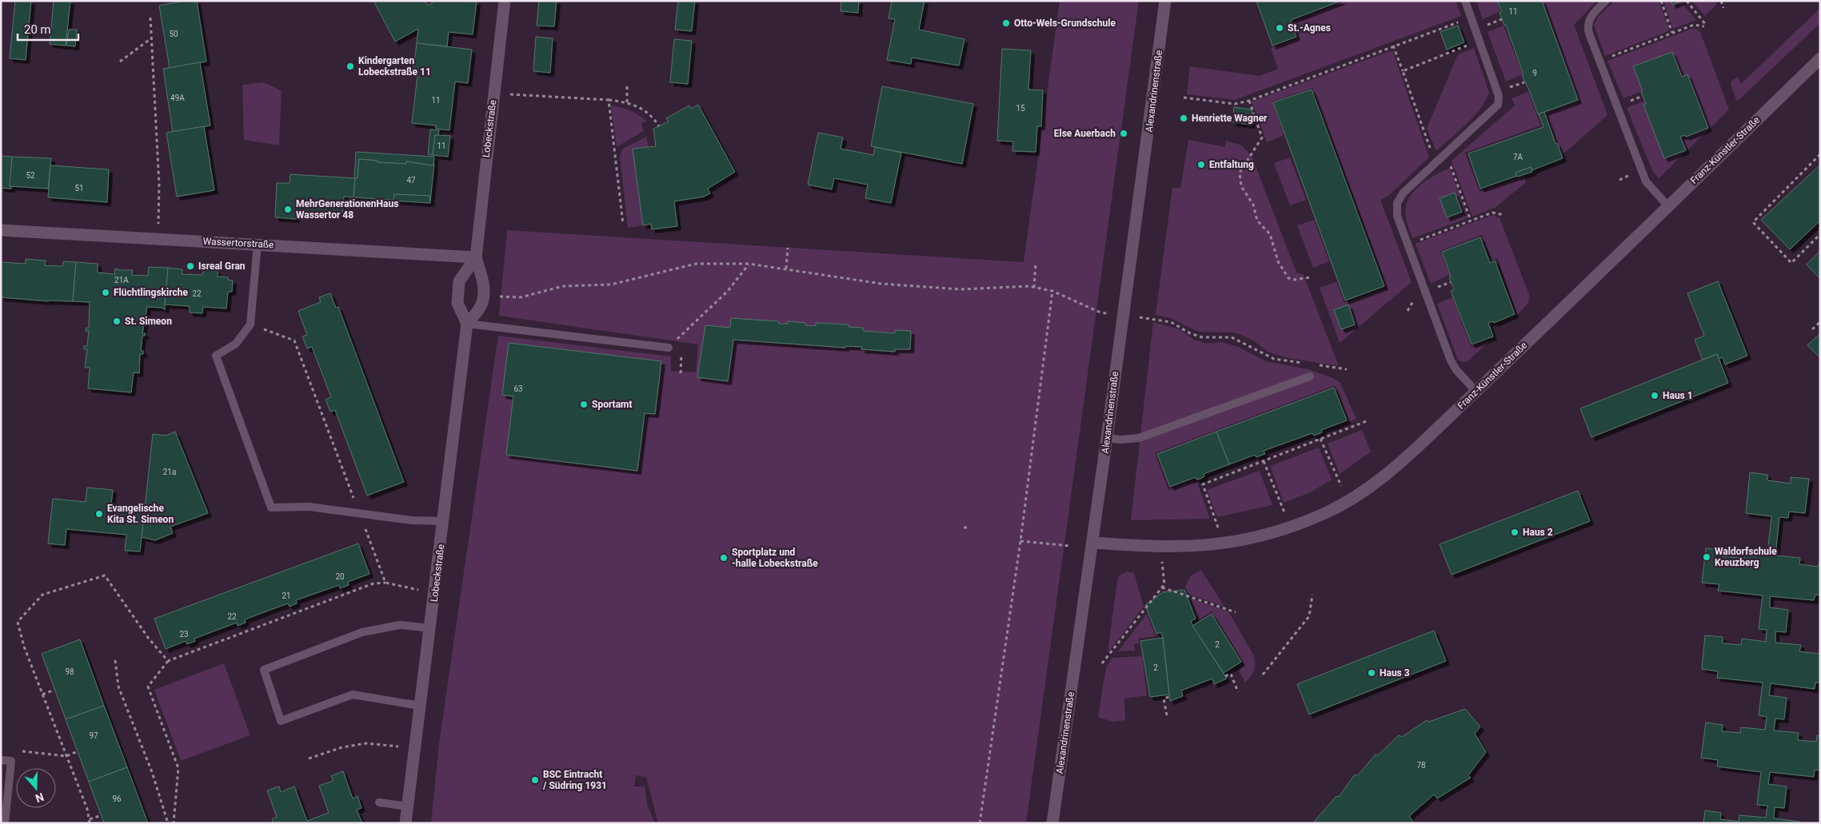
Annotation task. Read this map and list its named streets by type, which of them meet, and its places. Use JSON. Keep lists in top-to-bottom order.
{
  "streets": {
    "street": [
      "Alexandrinenstraße",
      "Lobeckstraße",
      "Franz-Künstler-Straße",
      "Wassertorstraße"
    ]
  },
  "crossings": [
    ["Alexandrinenstraße", "Franz-Künstler-Straße"],
    ["Lobeckstraße", "Wassertorstraße"]
  ],
  "places": [
    "Otto-Wels-Grundschule",
    "St.-Agnes",
    "Kindergarten Lobeckstraße 11",
    "Henriette Wagner",
    "Else Auerbach",
    "Entfaltung",
    "MehrGenerationenHaus Wassertor 48",
    "Isreal Gran",
    "Flüchtlingskirche",
    "St. Simeon",
    "Haus 1",
    "Sportamt",
    "Evangelische Kita St. Simeon",
    "Haus 2",
    "Waldorfschule Kreuzberg",
    "Sportplatz und -halle Lobeckstraße",
    "Haus 3",
    "BSC Eintracht / Südring 1931"
  ],
  "house_numbers": [
    "11",
    "50",
    "9",
    "49A",
    "11",
    "15",
    "11",
    "7A",
    "52",
    "47",
    "51",
    "21A",
    "22",
    "63",
    "21a",
    "20",
    "21",
    "22",
    "23",
    "2",
    "2",
    "98",
    "97",
    "78",
    "96"
  ],
  "scale_bar": "20 m",
  "north": "bottom"
}
